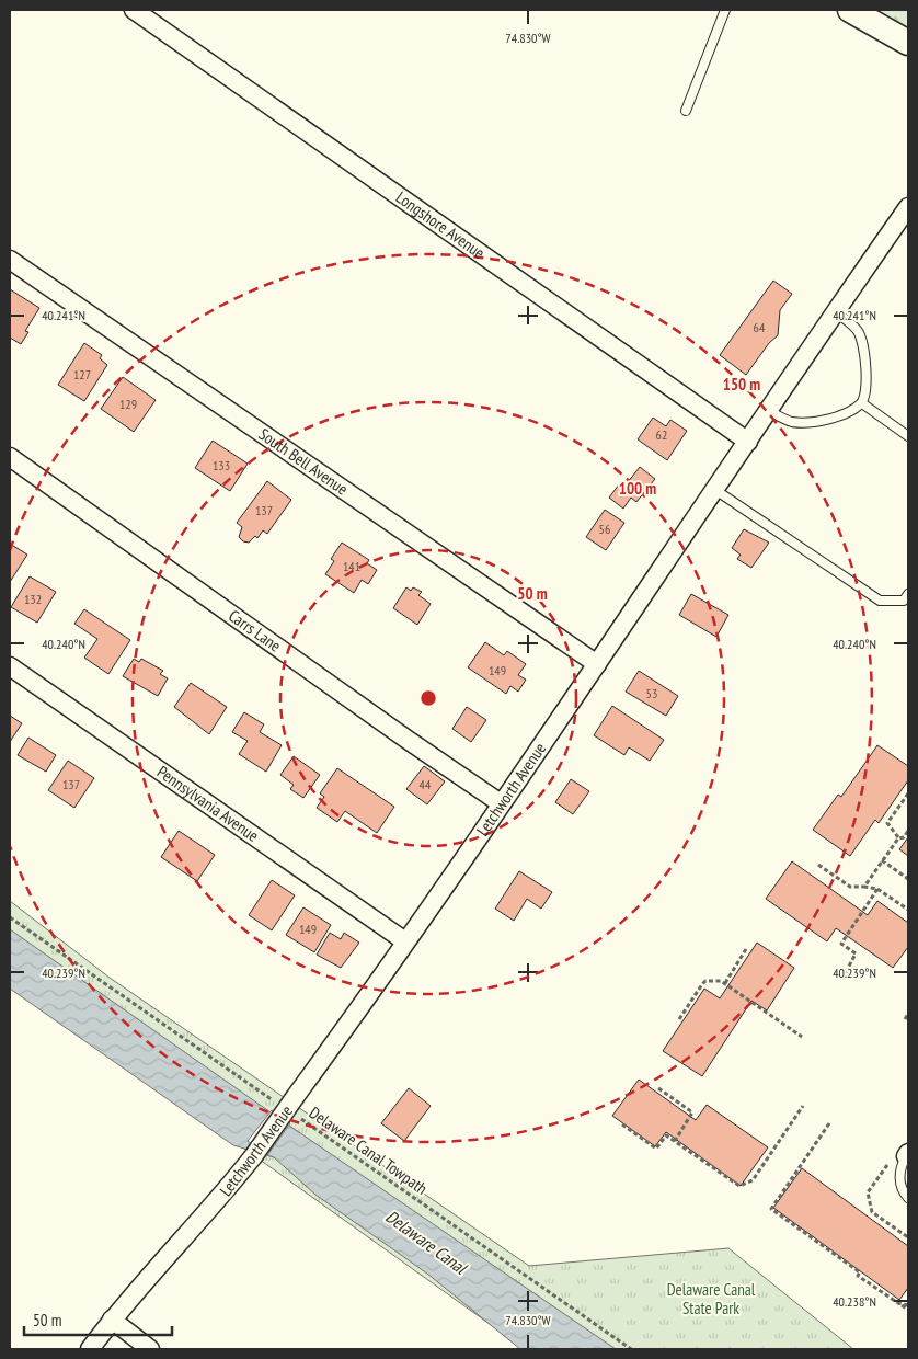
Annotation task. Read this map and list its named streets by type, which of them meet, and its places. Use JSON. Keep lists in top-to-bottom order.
{
  "streets": {
    "street": [
      "Longshore Avenue",
      "South Bell Avenue",
      "Carrs Lane",
      "Letchworth Avenue",
      "Pennsylvania Avenue"
    ],
    "path": ["Delaware Canal Towpath"]
  },
  "crossings": [
    ["Longshore Avenue", "Letchworth Avenue"],
    ["South Bell Avenue", "Letchworth Avenue"],
    ["Carrs Lane", "Letchworth Avenue"],
    ["Letchworth Avenue", "Pennsylvania Avenue"]
  ],
  "water": ["Delaware Canal"],
  "parks": ["Delaware Canal State Park"],
  "house_numbers": [
    "64",
    "127",
    "129",
    "62",
    "133",
    "137",
    "56",
    "141",
    "132",
    "149",
    "53",
    "137",
    "44",
    "149"
  ],
  "scale_bar": "50 m",
  "coordinates": [
    "74.830°W",
    "40.241°N",
    "40.240°N",
    "40.239°N",
    "40.238°N"
  ],
  "rings": ["150 m", "100 m", "50 m"]
}
